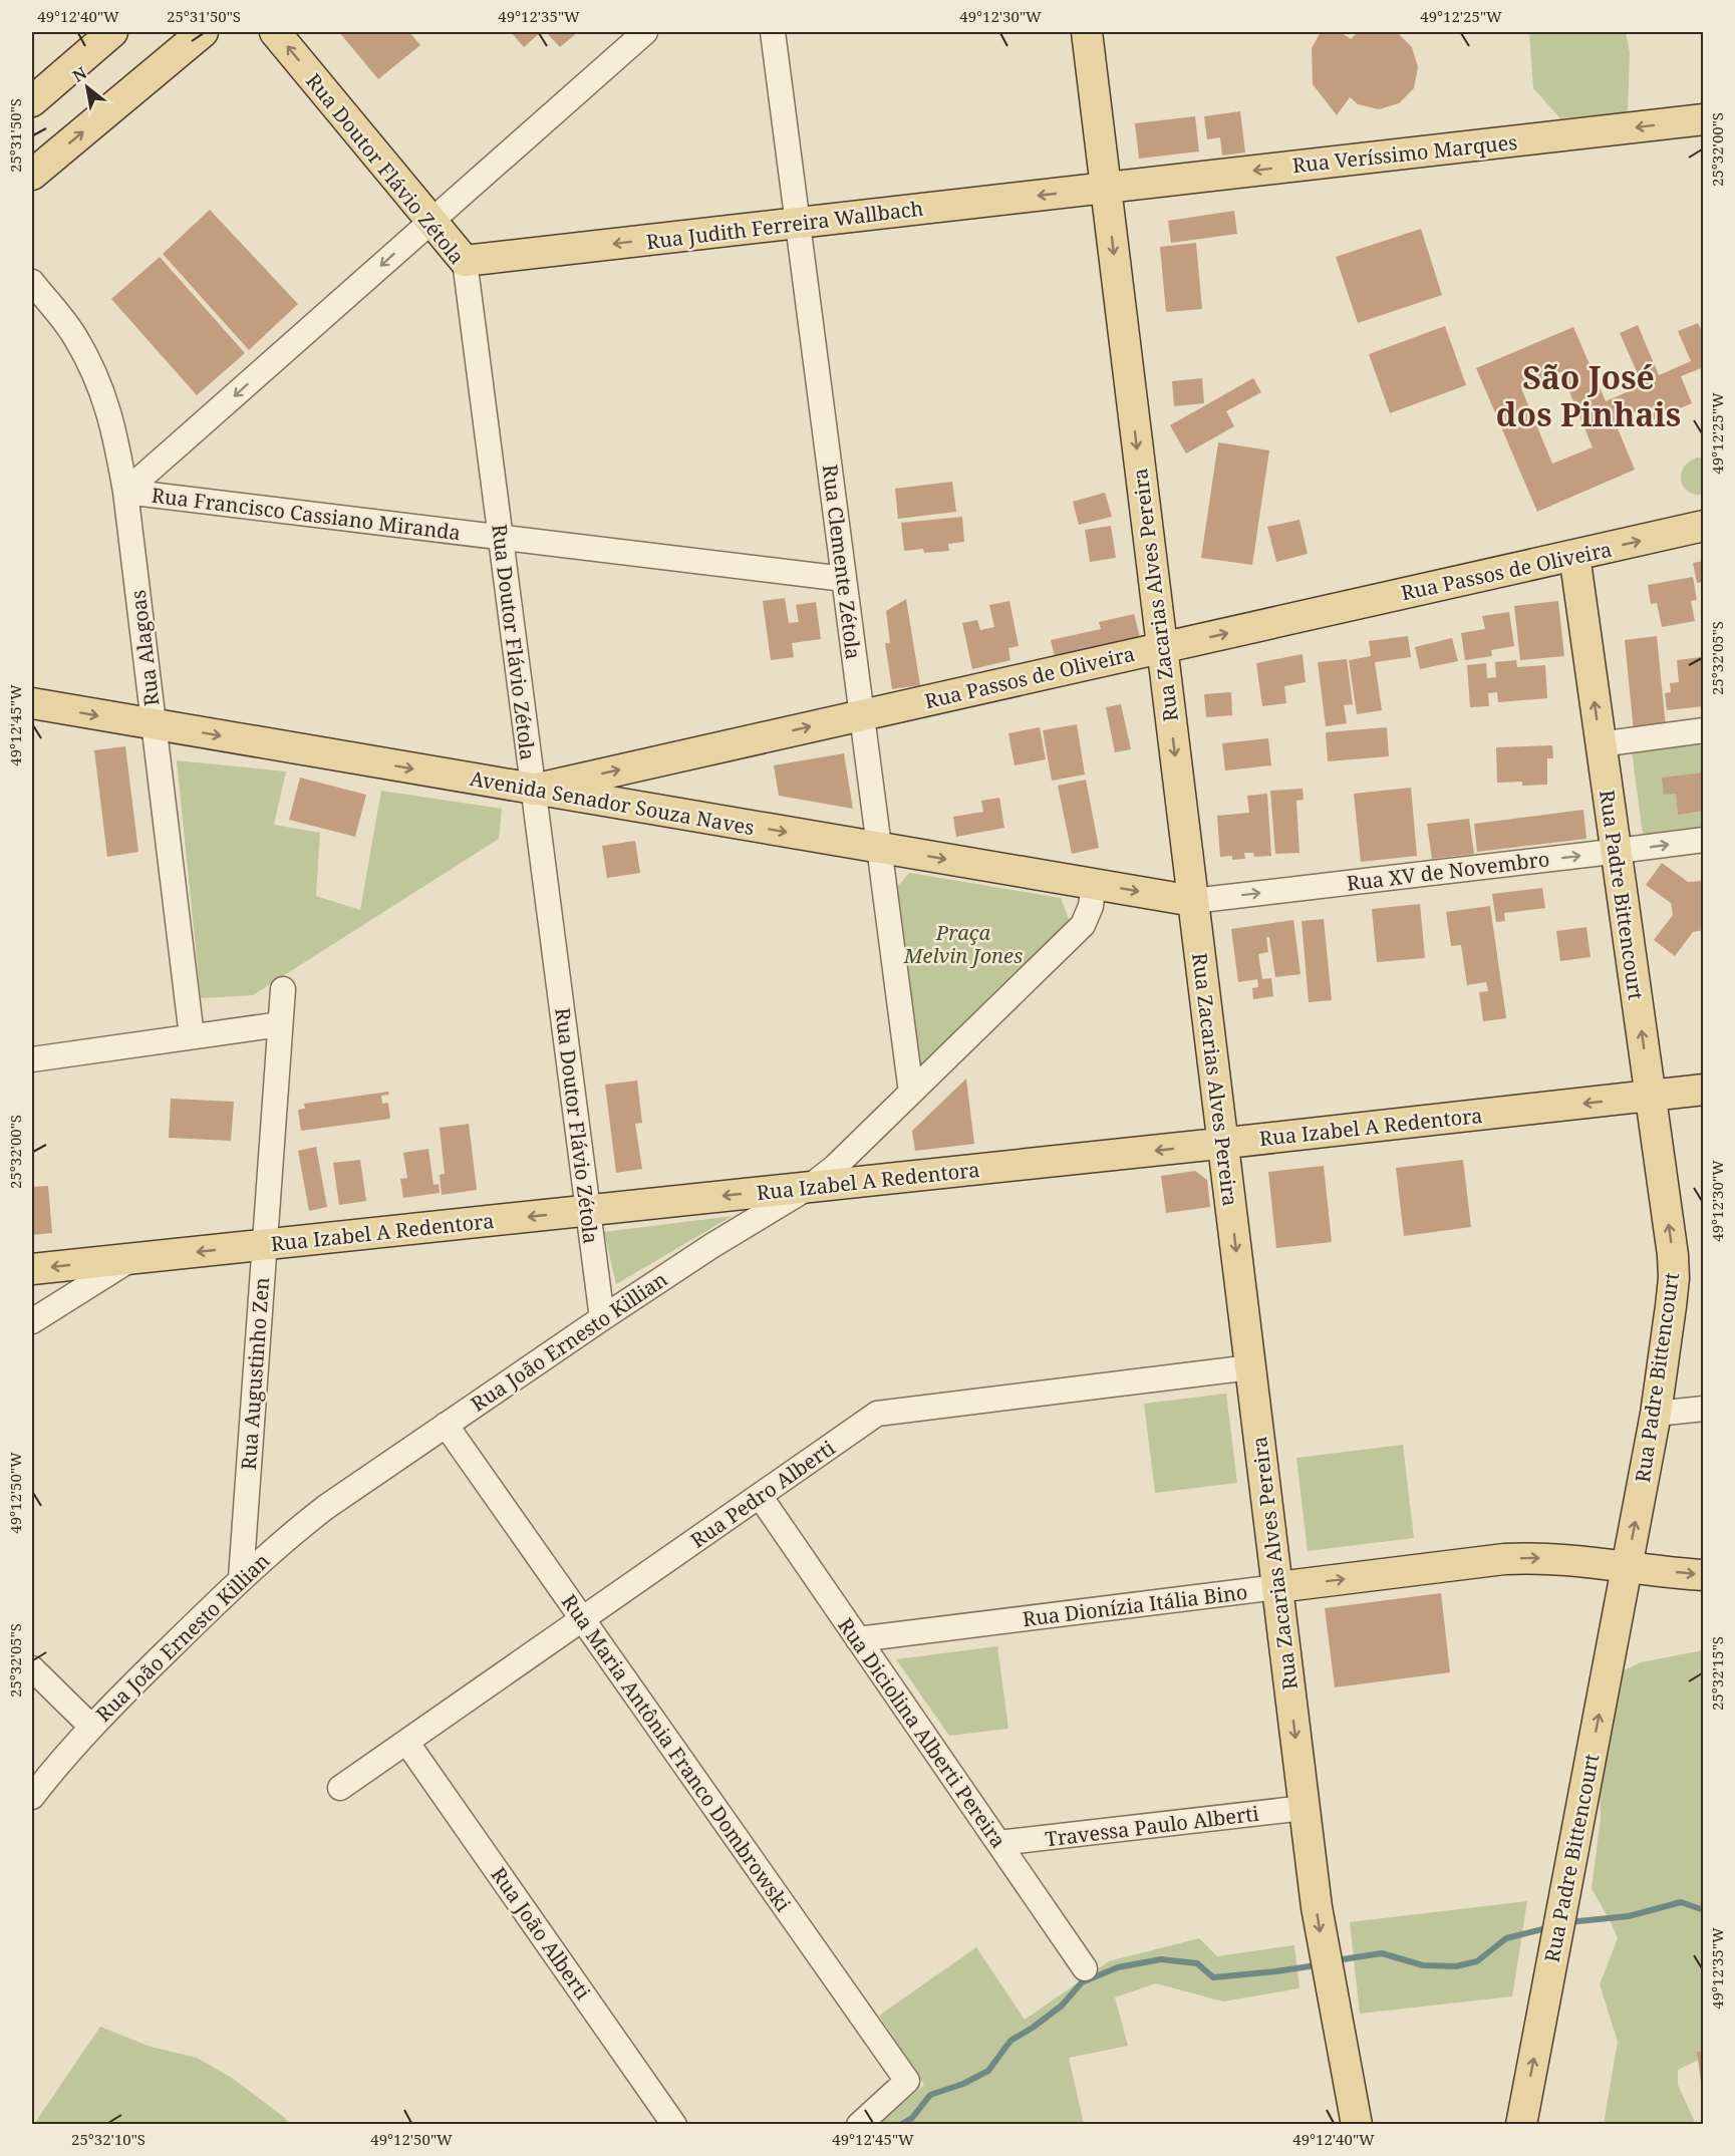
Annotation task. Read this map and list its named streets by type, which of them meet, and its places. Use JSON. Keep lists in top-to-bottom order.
{
  "streets": {
    "main road": [
      "Rua Veríssimo Marques",
      "Rua Doutor Flávio Zétola",
      "Rua Judith Ferreira Wallbach",
      "Rua Passos de Oliveira",
      "Rua Zacarias Alves Pereira",
      "Avenida Senador Souza Naves",
      "Rua Padre Bittencourt",
      "Rua Izabel A Redentora",
      "Rua Dionízia Itália Bino"
    ],
    "street": [
      "Rua Francisco Cassiano Miranda",
      "Rua Clemente Zétola",
      "Rua Alagoas",
      "Rua XV de Novembro",
      "Rua João Ernesto Killian",
      "Rua Augustinho Zen",
      "Rua Pedro Alberti",
      "Rua Diciolina Alberti Pereira",
      "Rua Maria Antônia Franco Dombrowski",
      "Travessa Paulo Alberti",
      "Rua João Alberti"
    ]
  },
  "crossings": [
    ["Rua Veríssimo Marques", "Rua Judith Ferreira Wallbach"],
    ["Rua Veríssimo Marques", "Rua Zacarias Alves Pereira"],
    ["Rua Doutor Flávio Zétola", "Rua Judith Ferreira Wallbach"],
    ["Rua Doutor Flávio Zétola", "Rua Francisco Cassiano Miranda"],
    ["Rua Doutor Flávio Zétola", "Rua Passos de Oliveira"],
    ["Rua Doutor Flávio Zétola", "Avenida Senador Souza Naves"],
    ["Rua Doutor Flávio Zétola", "Rua Izabel A Redentora"],
    ["Rua Doutor Flávio Zétola", "Rua João Ernesto Killian"],
    ["Rua Judith Ferreira Wallbach", "Rua Clemente Zétola"],
    ["Rua Judith Ferreira Wallbach", "Rua Zacarias Alves Pereira"],
    ["Rua Francisco Cassiano Miranda", "Rua Clemente Zétola"],
    ["Rua Francisco Cassiano Miranda", "Rua Alagoas"],
    ["Rua Clemente Zétola", "Rua Passos de Oliveira"],
    ["Rua Clemente Zétola", "Avenida Senador Souza Naves"],
    ["Rua Clemente Zétola", "Rua João Ernesto Killian"],
    ["Rua Passos de Oliveira", "Rua Zacarias Alves Pereira"],
    ["Rua Passos de Oliveira", "Avenida Senador Souza Naves"],
    ["Rua Passos de Oliveira", "Rua Padre Bittencourt"],
    ["Rua Zacarias Alves Pereira", "Avenida Senador Souza Naves"],
    ["Rua Zacarias Alves Pereira", "Rua XV de Novembro"],
    ["Rua Zacarias Alves Pereira", "Rua Izabel A Redentora"],
    ["Rua Zacarias Alves Pereira", "Rua Pedro Alberti"],
    ["Rua Zacarias Alves Pereira", "Rua Dionízia Itália Bino"],
    ["Rua Zacarias Alves Pereira", "Travessa Paulo Alberti"],
    ["Rua Alagoas", "Avenida Senador Souza Naves"],
    ["Avenida Senador Souza Naves", "Rua XV de Novembro"],
    ["Avenida Senador Souza Naves", "Rua João Ernesto Killian"],
    ["Rua XV de Novembro", "Rua Padre Bittencourt"],
    ["Rua Padre Bittencourt", "Rua Izabel A Redentora"],
    ["Rua Padre Bittencourt", "Rua Dionízia Itália Bino"],
    ["Rua Izabel A Redentora", "Rua João Ernesto Killian"],
    ["Rua Izabel A Redentora", "Rua Augustinho Zen"],
    ["Rua João Ernesto Killian", "Rua Augustinho Zen"],
    ["Rua João Ernesto Killian", "Rua Maria Antônia Franco Dombrowski"],
    ["Rua Pedro Alberti", "Rua Diciolina Alberti Pereira"],
    ["Rua Pedro Alberti", "Rua Maria Antônia Franco Dombrowski"],
    ["Rua Pedro Alberti", "Rua João Alberti"],
    ["Rua Dionízia Itália Bino", "Rua Diciolina Alberti Pereira"],
    ["Rua Diciolina Alberti Pereira", "Travessa Paulo Alberti"]
  ],
  "one_way": [
    "Rua Veríssimo Marques",
    "Rua Judith Ferreira Wallbach",
    "Rua Passos de Oliveira",
    "Rua Zacarias Alves Pereira",
    "Avenida Senador Souza Naves",
    "Rua XV de Novembro",
    "Rua Padre Bittencourt",
    "Rua Izabel A Redentora",
    "Rua Dionízia Itália Bino"
  ],
  "districts": ["São José dos Pinhais"],
  "parks": ["Praça Melvin Jones"],
  "north": "top left",
  "coordinates": [
    "49°12'40\"W",
    "25°31'50\"S",
    "49°12'35\"W",
    "49°12'30\"W",
    "49°12'25\"W",
    "25°32'00\"S",
    "25°32'05\"S",
    "49°12'45\"W",
    "49°12'50\"W",
    "25°32'15\"S",
    "25°32'10\"S"
  ]
}
